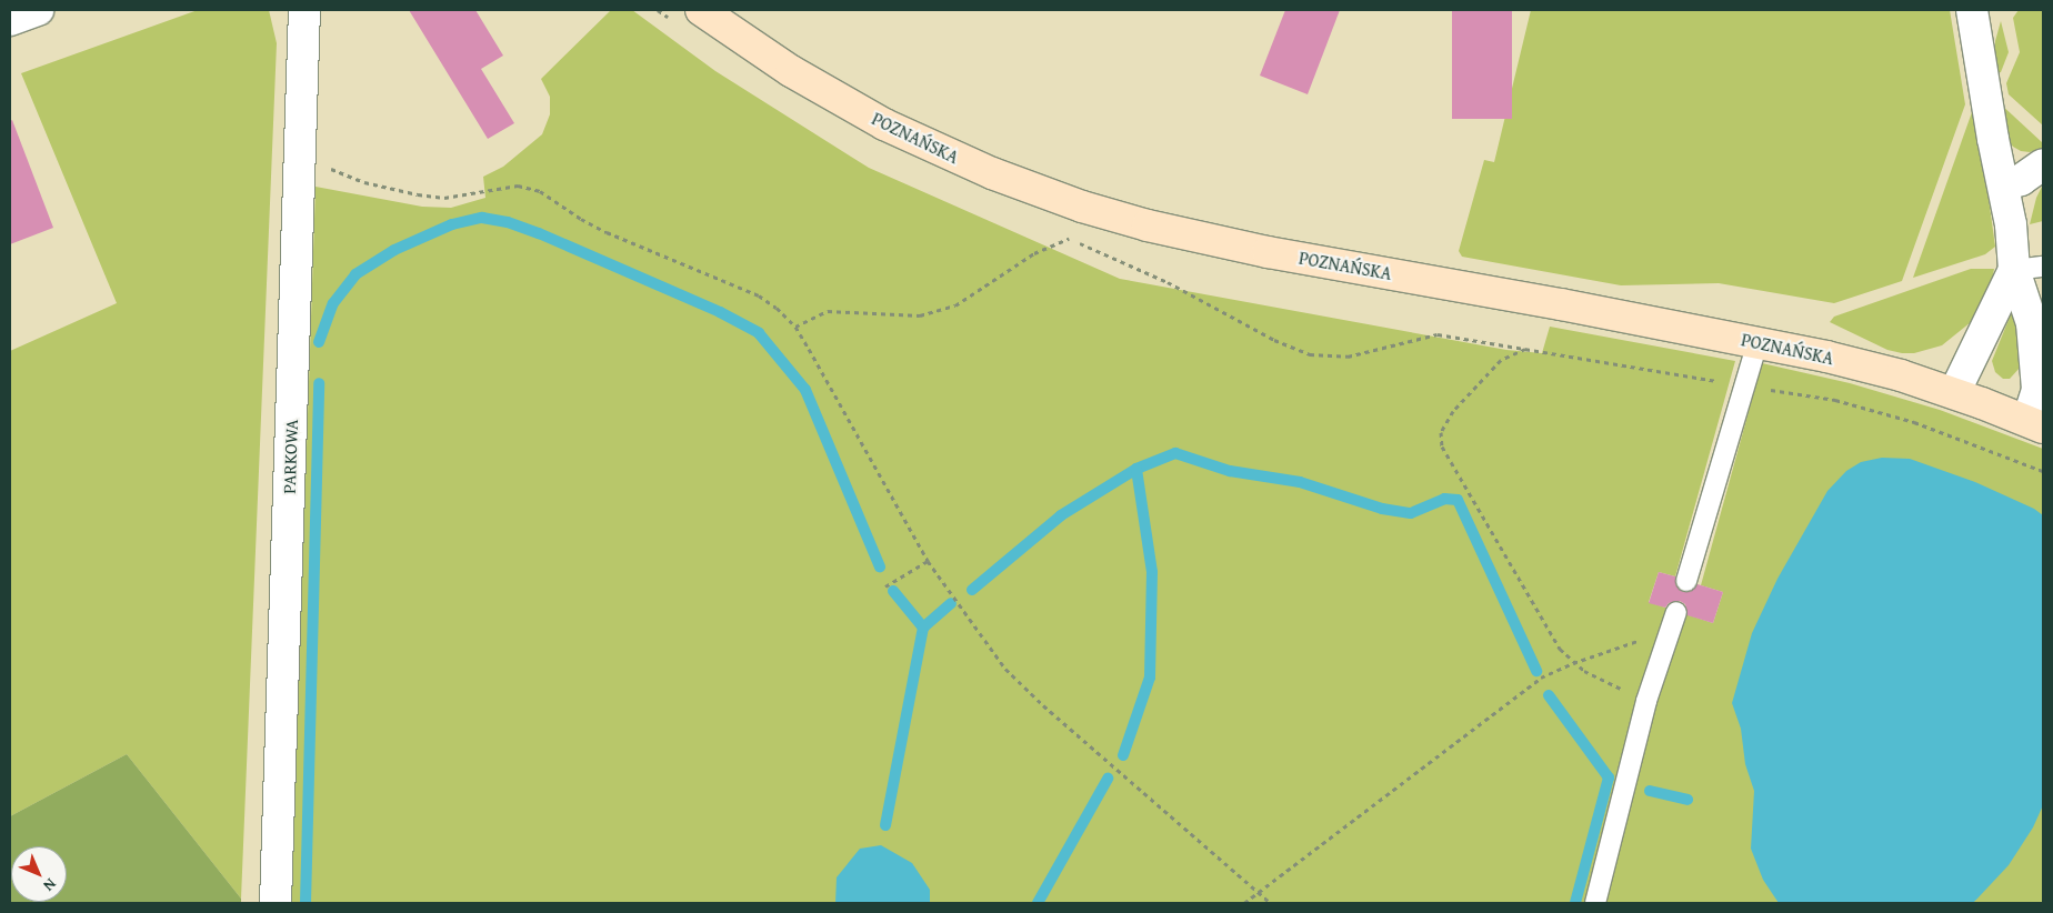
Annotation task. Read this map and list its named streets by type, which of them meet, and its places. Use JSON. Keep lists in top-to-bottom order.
{
  "streets": {
    "main road": ["POZNAŃSKA"],
    "street": ["PARKOWA"]
  },
  "north": "bottom right"
}
